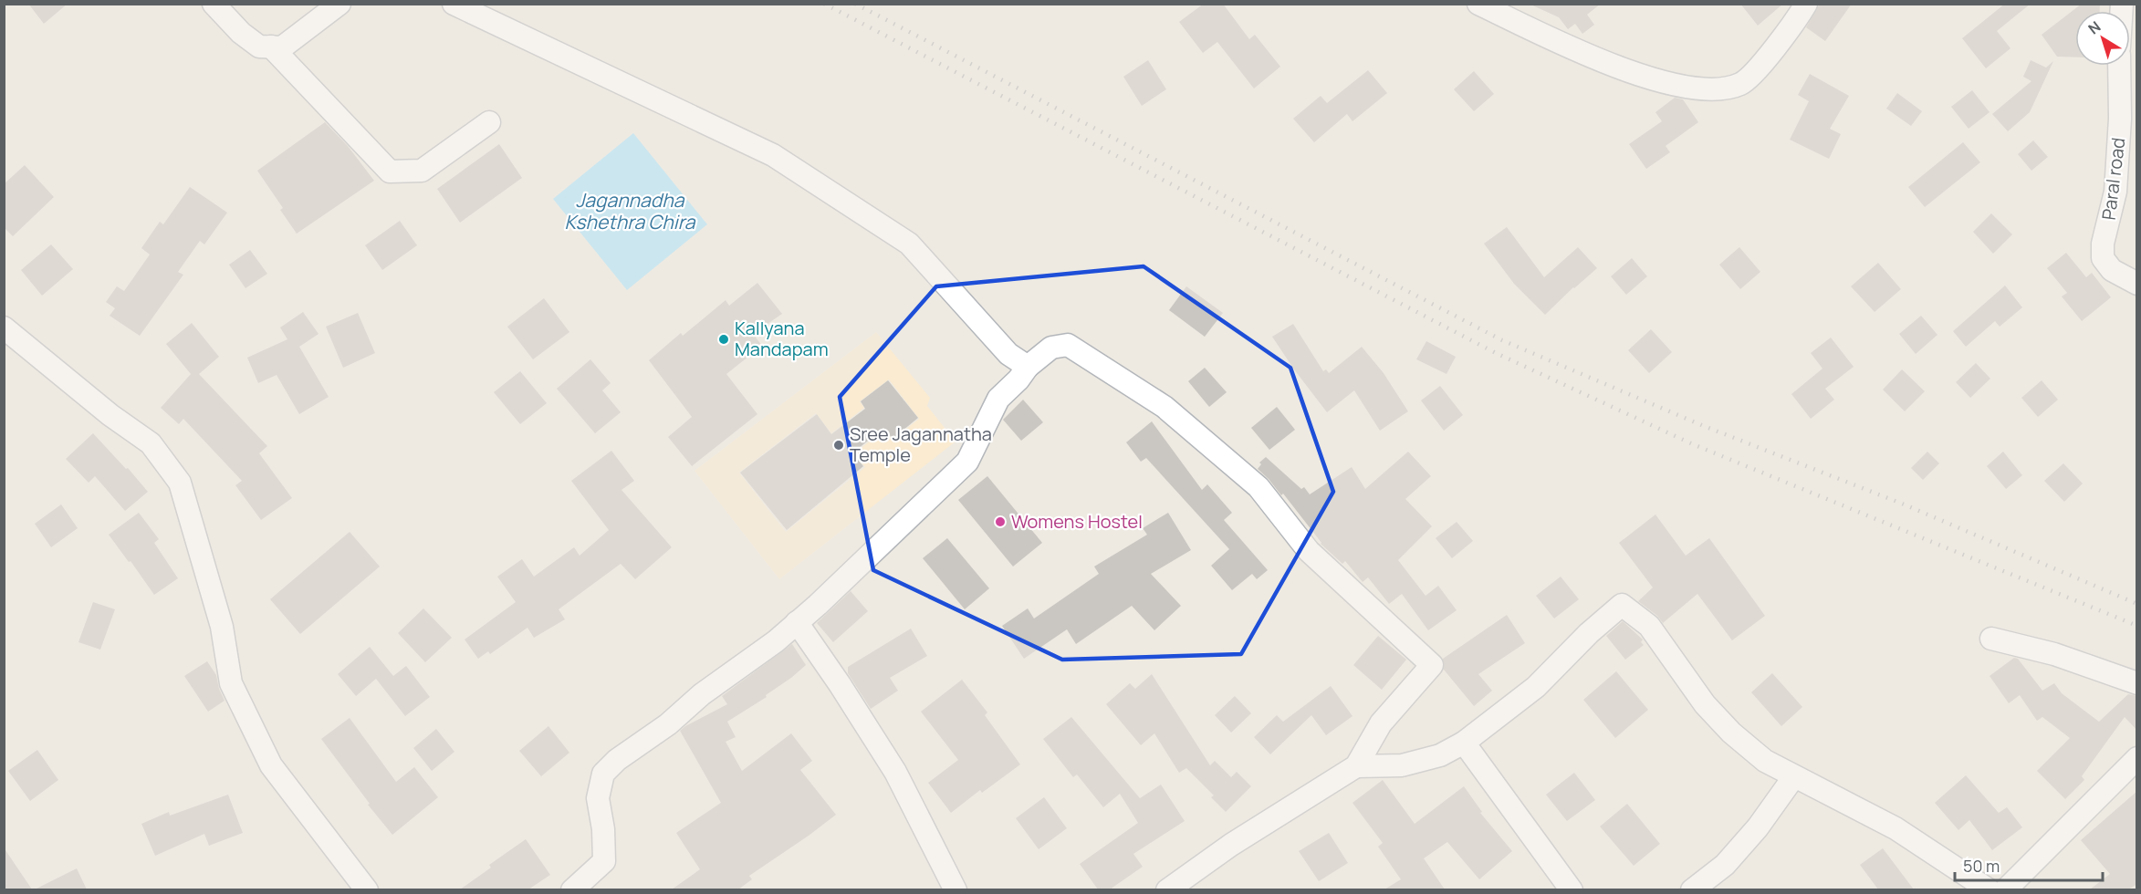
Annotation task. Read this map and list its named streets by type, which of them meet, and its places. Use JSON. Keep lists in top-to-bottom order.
{
  "streets": {
    "street": ["Paral road"]
  },
  "water": ["Jagannadha Kshethra Chira"],
  "places": ["Kallyana Mandapam", "Sree Jagannatha Temple", "Womens Hostel"],
  "scale_bar": "50 m",
  "north": "top left"
}
